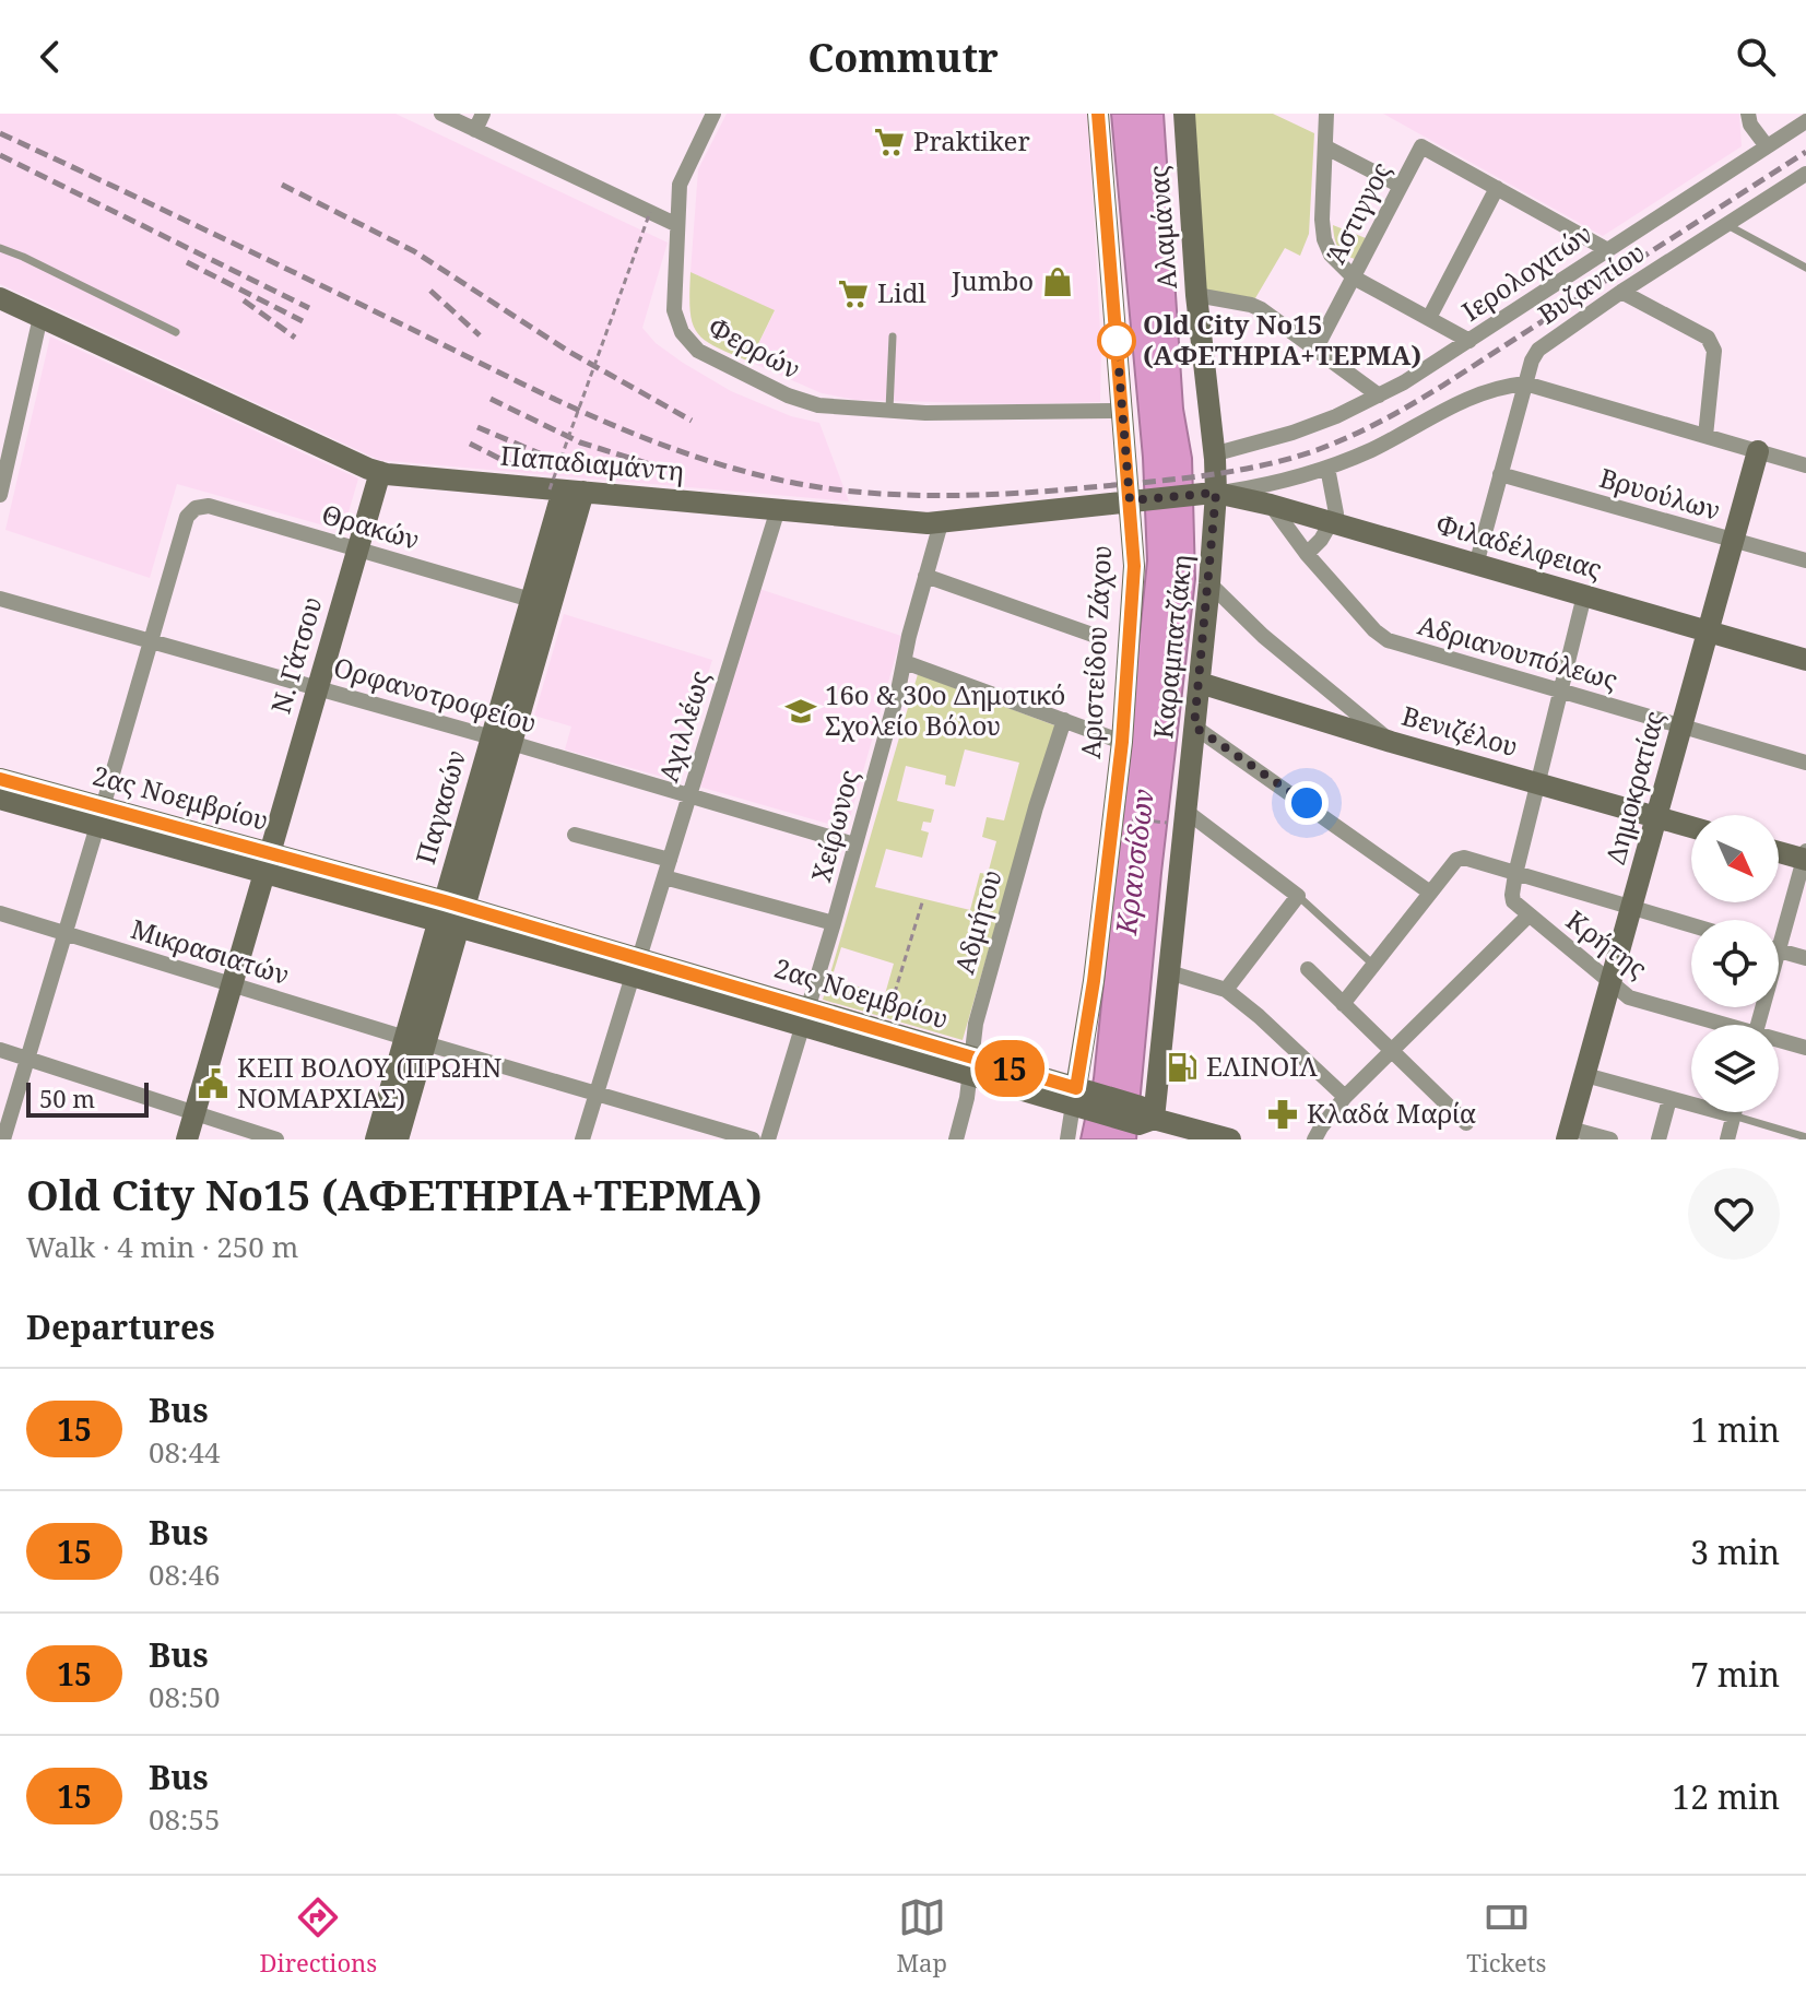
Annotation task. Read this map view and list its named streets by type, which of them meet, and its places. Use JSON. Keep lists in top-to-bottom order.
{
  "streets": {
    "street": [
      "Άστιγγος",
      "Αλαμάνας",
      "Ιερολοχιτών",
      "Βυζαντίου",
      "Φερρών",
      "Παπαδιαμάντη",
      "Βρυούλων",
      "Θρακών",
      "Φιλαδέλφειας",
      "Καραμπατζάκη",
      "Αριστείδου Ζάχου",
      "Αδριανουπόλεως",
      "Ν. Γάτσου",
      "Ορφανοτροφείου",
      "Αχιλλέως",
      "Βενιζέλου",
      "Δημοκρατίας",
      "2ας Νοεμβρίου",
      "Παγασών",
      "Χείρωνος",
      "Αδμήτου",
      "Κρήτης",
      "Μικρασιατών"
    ]
  },
  "crossings": [
    ["Άστιγγος", "Ιερολοχιτών"],
    ["Αλαμάνας", "Ιερολοχιτών"],
    ["Αλαμάνας", "Παπαδιαμάντη"],
    ["Αλαμάνας", "Φιλαδέλφειας"],
    ["Αλαμάνας", "Καραμπατζάκη"],
    ["Βυζαντίου", "Βρυούλων"],
    ["Βυζαντίου", "Φιλαδέλφειας"],
    ["Φερρών", "Αριστείδου Ζάχου"],
    ["Παπαδιαμάντη", "Φιλαδέλφειας"],
    ["Παπαδιαμάντη", "Καραμπατζάκη"],
    ["Παπαδιαμάντη", "Αριστείδου Ζάχου"],
    ["Παπαδιαμάντη", "Ν. Γάτσου"],
    ["Παπαδιαμάντη", "Αχιλλέως"],
    ["Παπαδιαμάντη", "Παγασών"],
    ["Παπαδιαμάντη", "Χείρωνος"],
    ["Βρυούλων", "Δημοκρατίας"],
    ["Θρακών", "Ν. Γάτσου"],
    ["Θρακών", "Ορφανοτροφείου"],
    ["Θρακών", "Παγασών"],
    ["Φιλαδέλφειας", "Καραμπατζάκη"],
    ["Φιλαδέλφειας", "Αδριανουπόλεως"],
    ["Φιλαδέλφειας", "Δημοκρατίας"],
    ["Καραμπατζάκη", "Βενιζέλου"],
    ["Καραμπατζάκη", "2ας Νοεμβρίου"],
    ["Αριστείδου Ζάχου", "2ας Νοεμβρίου"],
    ["Αδριανουπόλεως", "Δημοκρατίας"],
    ["Ν. Γάτσου", "Ορφανοτροφείου"],
    ["Ν. Γάτσου", "2ας Νοεμβρίου"],
    ["Ν. Γάτσου", "Μικρασιατών"],
    ["Ορφανοτροφείου", "Αχιλλέως"],
    ["Ορφανοτροφείου", "Παγασών"],
    ["Ορφανοτροφείου", "Χείρωνος"],
    ["Αχιλλέως", "2ας Νοεμβρίου"],
    ["Αχιλλέως", "Μικρασιατών"],
    ["Βενιζέλου", "Δημοκρατίας"],
    ["Δημοκρατίας", "Κρήτης"],
    ["2ας Νοεμβρίου", "Παγασών"],
    ["2ας Νοεμβρίου", "Χείρωνος"],
    ["2ας Νοεμβρίου", "Αδμήτου"],
    ["Παγασών", "Μικρασιατών"]
  ],
  "water": ["Κραυσίδων"],
  "places": {
    "supermarket": ["Praktiker", "Lidl"],
    "shop": ["Jumbo"],
    "other": ["Old City Νο15 (ΑΦΕΤΗΡΙΑ+ΤΕΡΜΑ)"],
    "school or university": ["16ο & 30ο Δημοτικό Σχολείο Βόλου"],
    "fuel station": ["ΕΛΙΝΟΙΛ"],
    "public building": ["ΚΕΠ ΒΟΛΟΥ (ΠΡΩΗΝ ΝΟΜΑΡΧΙΑΣ)"],
    "pharmacy": ["Κλαδά Μαρία"]
  },
  "lines": ["bus line 15"],
  "scale_bar": "50 m",
  "north": "bottom right",
  "page": {
    "header": "Commutr",
    "on_map": "15",
    "scale": "50 m",
    "heading": [
      ["Old City Νο15 (ΑΦΕΤΗΡΙΑ+ΤΕΡΜΑ)", "Walk · 4 min · 250 m"],
      "Departures"
    ],
    "list": [
      {
        "mark": "15",
        "name": "Bus",
        "note": "08:44",
        "value": "1 min"
      },
      {
        "mark": "15",
        "name": "Bus",
        "note": "08:46",
        "value": "3 min"
      },
      {
        "mark": "15",
        "name": "Bus",
        "note": "08:50",
        "value": "7 min"
      },
      {
        "mark": "15",
        "name": "Bus",
        "note": "08:55",
        "value": "12 min"
      }
    ],
    "tabs": ["Directions", "Map", "Tickets"]
  }
}
